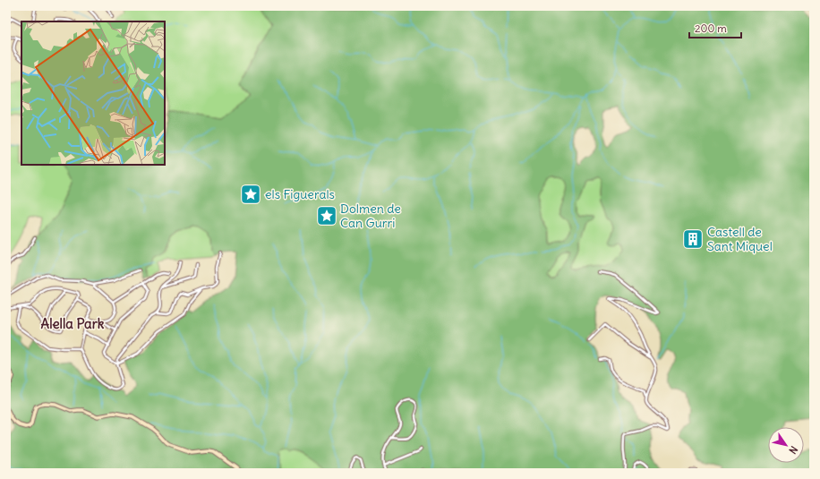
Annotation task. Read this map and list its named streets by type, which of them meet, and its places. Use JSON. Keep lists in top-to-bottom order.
{
  "districts": ["Alella Park"],
  "places": {
    "place": ["els Figuerals", "Dolmen de Can Gurri"],
    "building": ["Castell de Sant Miquel"]
  },
  "scale_bar": "200 m",
  "north": "bottom right"
}
